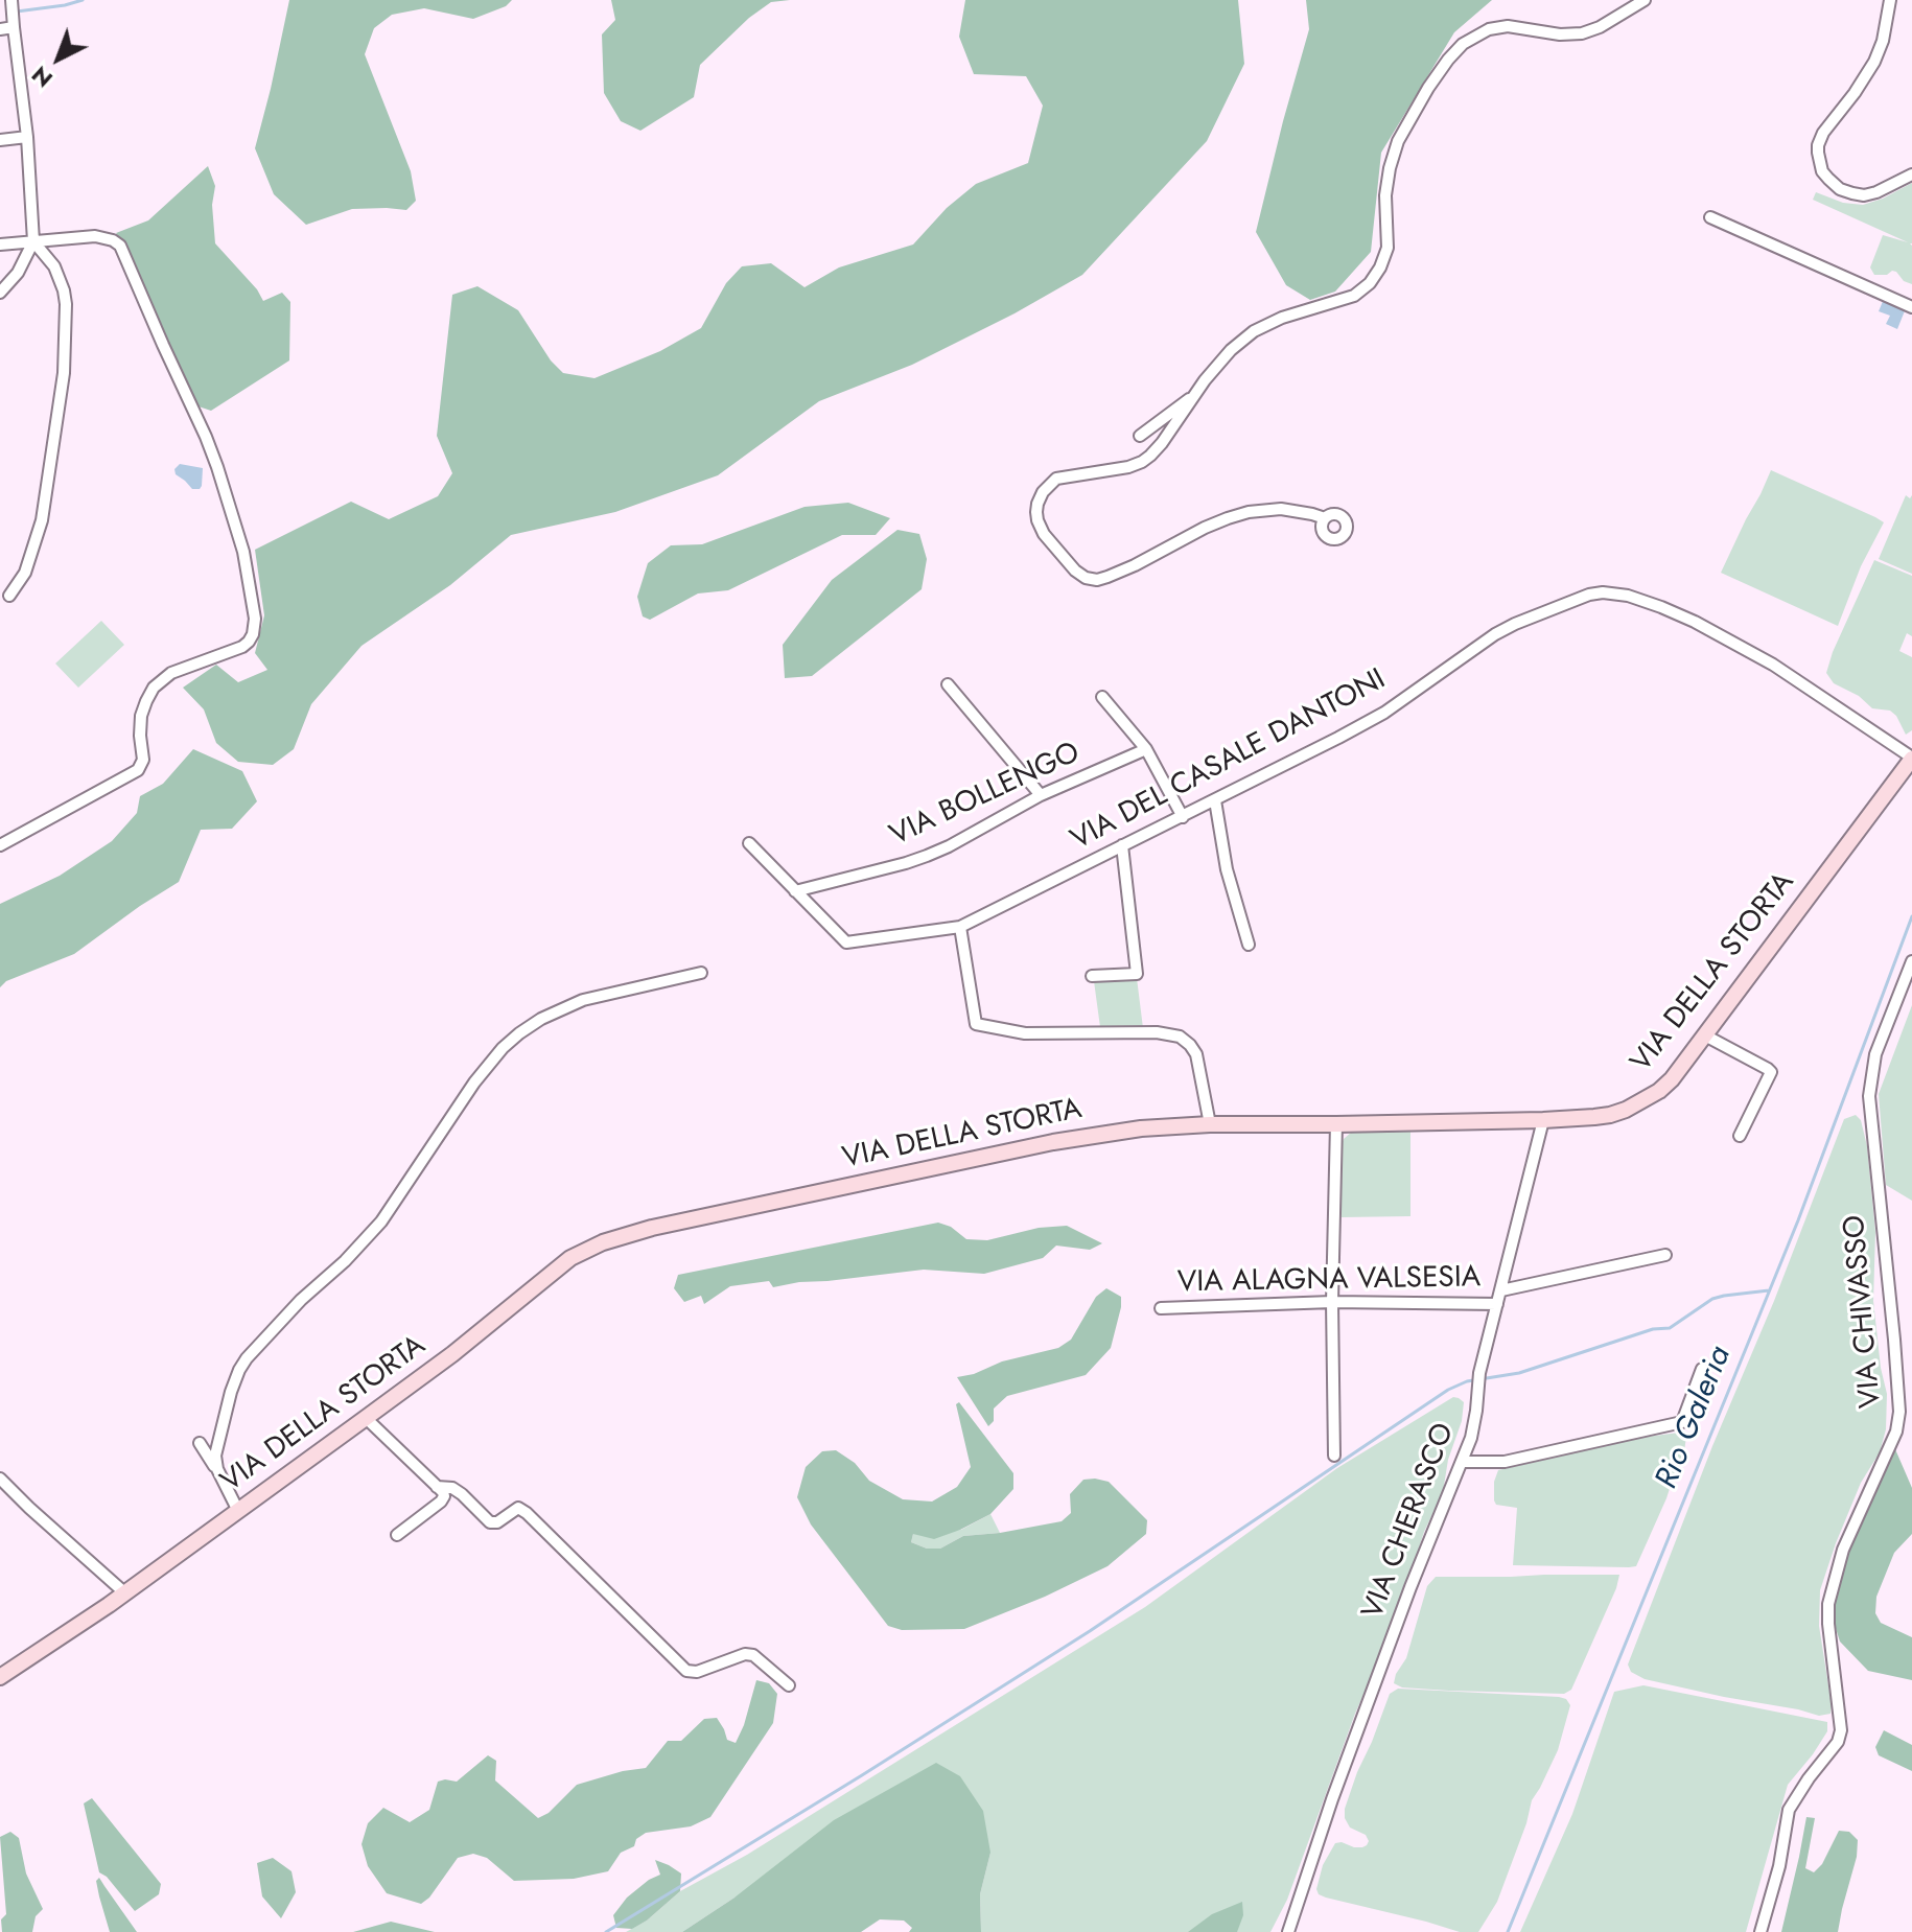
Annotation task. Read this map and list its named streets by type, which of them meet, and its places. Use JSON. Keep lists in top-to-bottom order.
{
  "streets": {
    "main road": ["VIA DELLA STORTA"],
    "street": [
      "VIA DEL CASALE DANTONI",
      "VIA BOLLENGO",
      "VIA ALAGNA VALSESIA",
      "VIA CHIVASSO",
      "VIA CHERASCO"
    ]
  },
  "crossings": [
    ["VIA DEL CASALE DANTONI", "VIA BOLLENGO"],
    ["VIA DEL CASALE DANTONI", "VIA DELLA STORTA"],
    ["VIA DELLA STORTA", "VIA CHERASCO"],
    ["VIA ALAGNA VALSESIA", "VIA CHERASCO"]
  ],
  "water": ["Rio Galeria"],
  "north": "bottom left"
}
